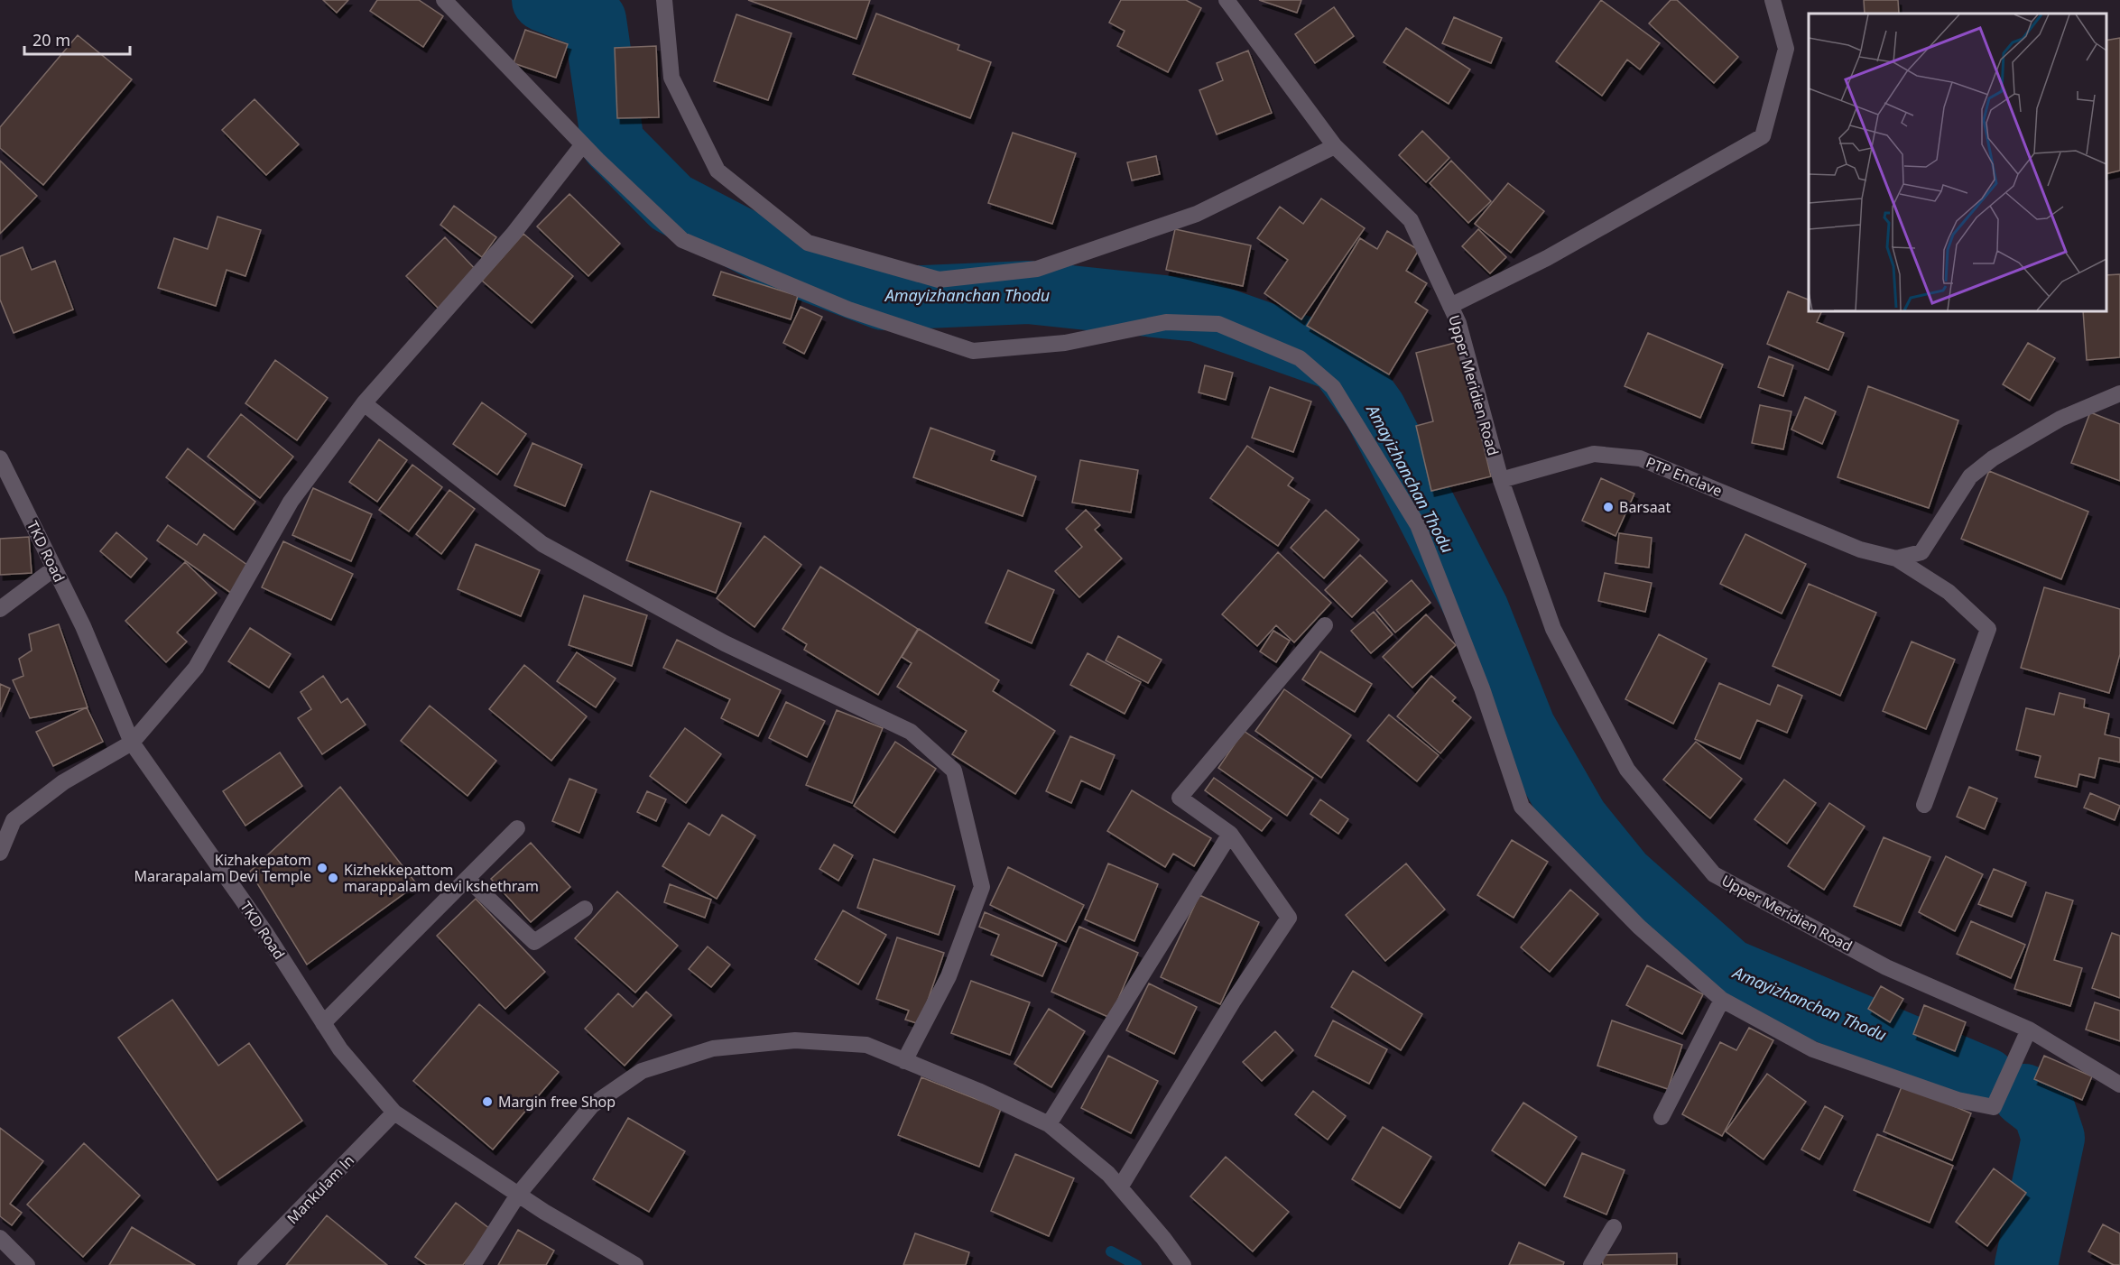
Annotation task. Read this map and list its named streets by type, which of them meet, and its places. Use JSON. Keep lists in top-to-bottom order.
{
  "streets": {
    "street": [
      "Upper Meridien Road",
      "PTP Enclave",
      "TKD Road",
      "Mankulam ln"
    ]
  },
  "crossings": [
    ["Upper Meridien Road", "PTP Enclave"],
    ["TKD Road", "Mankulam ln"]
  ],
  "water": ["Amayizhanchan Thodu"],
  "places": [
    "Barsaat",
    "Kizhakepatom Mararapalam Devi Temple",
    "Kizhekkepattom marappalam devi kshethram",
    "Margin free Shop"
  ],
  "scale_bar": "20 m"
}
